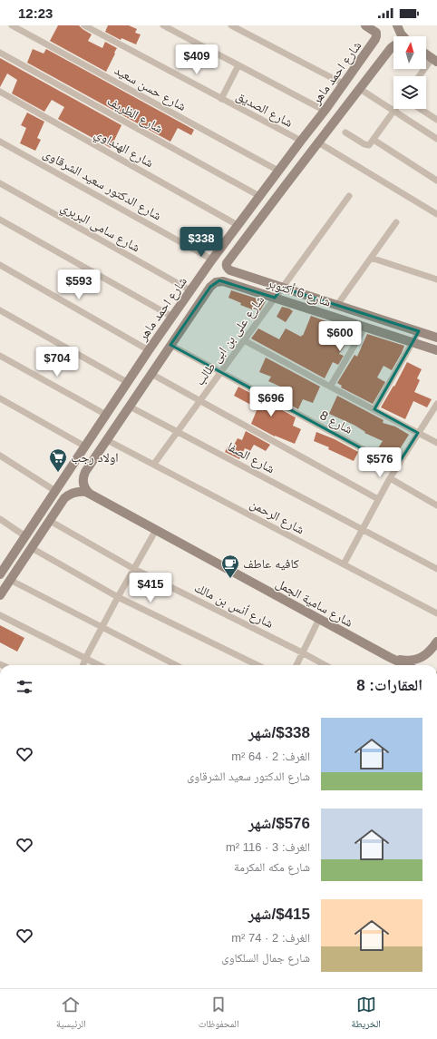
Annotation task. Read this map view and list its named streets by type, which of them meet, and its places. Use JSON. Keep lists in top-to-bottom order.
{
  "streets": {
    "main road": ["شارع احمد ماهر", "شارع 6 أكتوبر", "شارع سامية الجمل"],
    "street": [
      "شارع حسن سعيد",
      "شارع الصديق",
      "شارع الظريف",
      "شارع الهنداوي",
      "شارع الدكتور سعيد الشرقاوى",
      "شارع سامى البربري",
      "شارع على بن ابى طالب",
      "شارع 8",
      "شارع الصفا",
      "شارع الرحمن",
      "شارع أنس بن مالك"
    ]
  },
  "crossings": [
    ["شارع احمد ماهر", "شارع حسن سعيد"],
    ["شارع احمد ماهر", "شارع الصديق"],
    ["شارع احمد ماهر", "شارع الظريف"],
    ["شارع احمد ماهر", "شارع الهنداوي"],
    ["شارع احمد ماهر", "شارع الدكتور سعيد الشرقاوى"],
    ["شارع احمد ماهر", "شارع سامى البربري"],
    ["شارع 6 أكتوبر", "شارع على بن ابى طالب"],
    ["شارع 6 أكتوبر", "شارع 8"],
    ["شارع على بن ابى طالب", "شارع 8"],
    ["شارع على بن ابى طالب", "شارع الصفا"],
    ["شارع على بن ابى طالب", "شارع الرحمن"]
  ],
  "places": {
    "supermarket": ["اولاد رجب"],
    "cafe": ["كافيه عاطف"]
  },
  "north": "top",
  "page": {
    "status": "12:23",
    "price": [
      "$409",
      "$338",
      "$593",
      "$600",
      "$704",
      "$696",
      "$576",
      "$415"
    ],
    "heading": "العقارات: 8",
    "list": [
      {
        "name": "$338/شهر",
        "note": "الغرف: 2 · 64 m² · شارع الدكتور سعيد الشرقاوى"
      },
      {
        "name": "$576/شهر",
        "note": "الغرف: 3 · 116 m² · شارع مكه المكرمة"
      },
      {
        "name": "$415/شهر",
        "note": "الغرف: 2 · 74 m² · شارع جمال السلكاوى"
      }
    ],
    "tabs": ["الخريطة", "المحفوظات", "الرئيسية"]
  }
}
